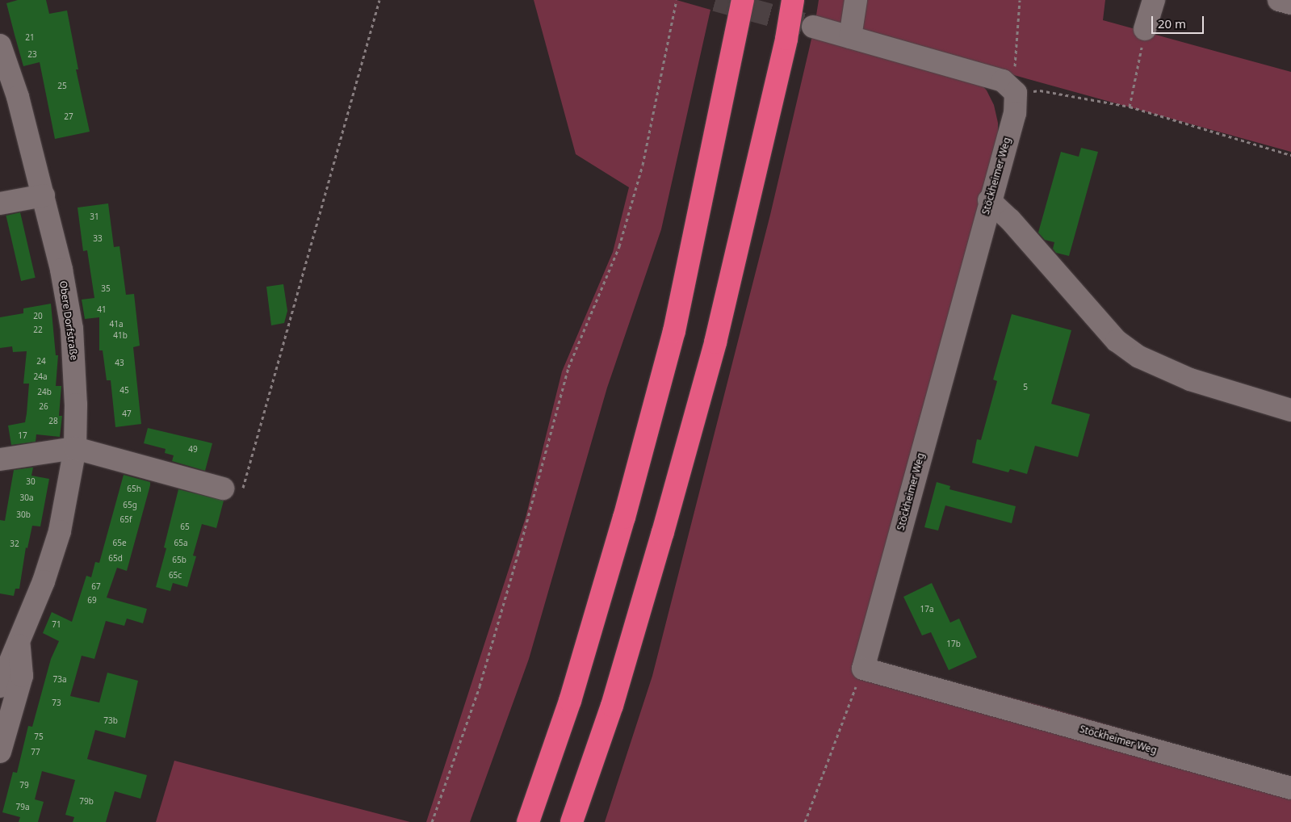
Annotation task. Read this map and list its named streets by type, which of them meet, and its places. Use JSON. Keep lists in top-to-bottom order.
{
  "streets": {
    "street": ["Stöckheimer Weg", "Obere Dorfstraße"]
  },
  "house_numbers": [
    "21",
    "23",
    "25",
    "27",
    "31",
    "33",
    "35",
    "41",
    "20",
    "41a",
    "22",
    "41b",
    "24",
    "43",
    "24a",
    "5",
    "45",
    "24b",
    "26",
    "47",
    "28",
    "17",
    "49",
    "30",
    "65h",
    "30a",
    "65g",
    "30b",
    "65f",
    "65",
    "65e",
    "65a",
    "32",
    "65d",
    "65b",
    "65c",
    "67",
    "69",
    "17a",
    "71",
    "17b",
    "73a",
    "73",
    "73b",
    "75",
    "77",
    "79",
    "79b",
    "79a"
  ],
  "scale_bar": "20 m"
}
